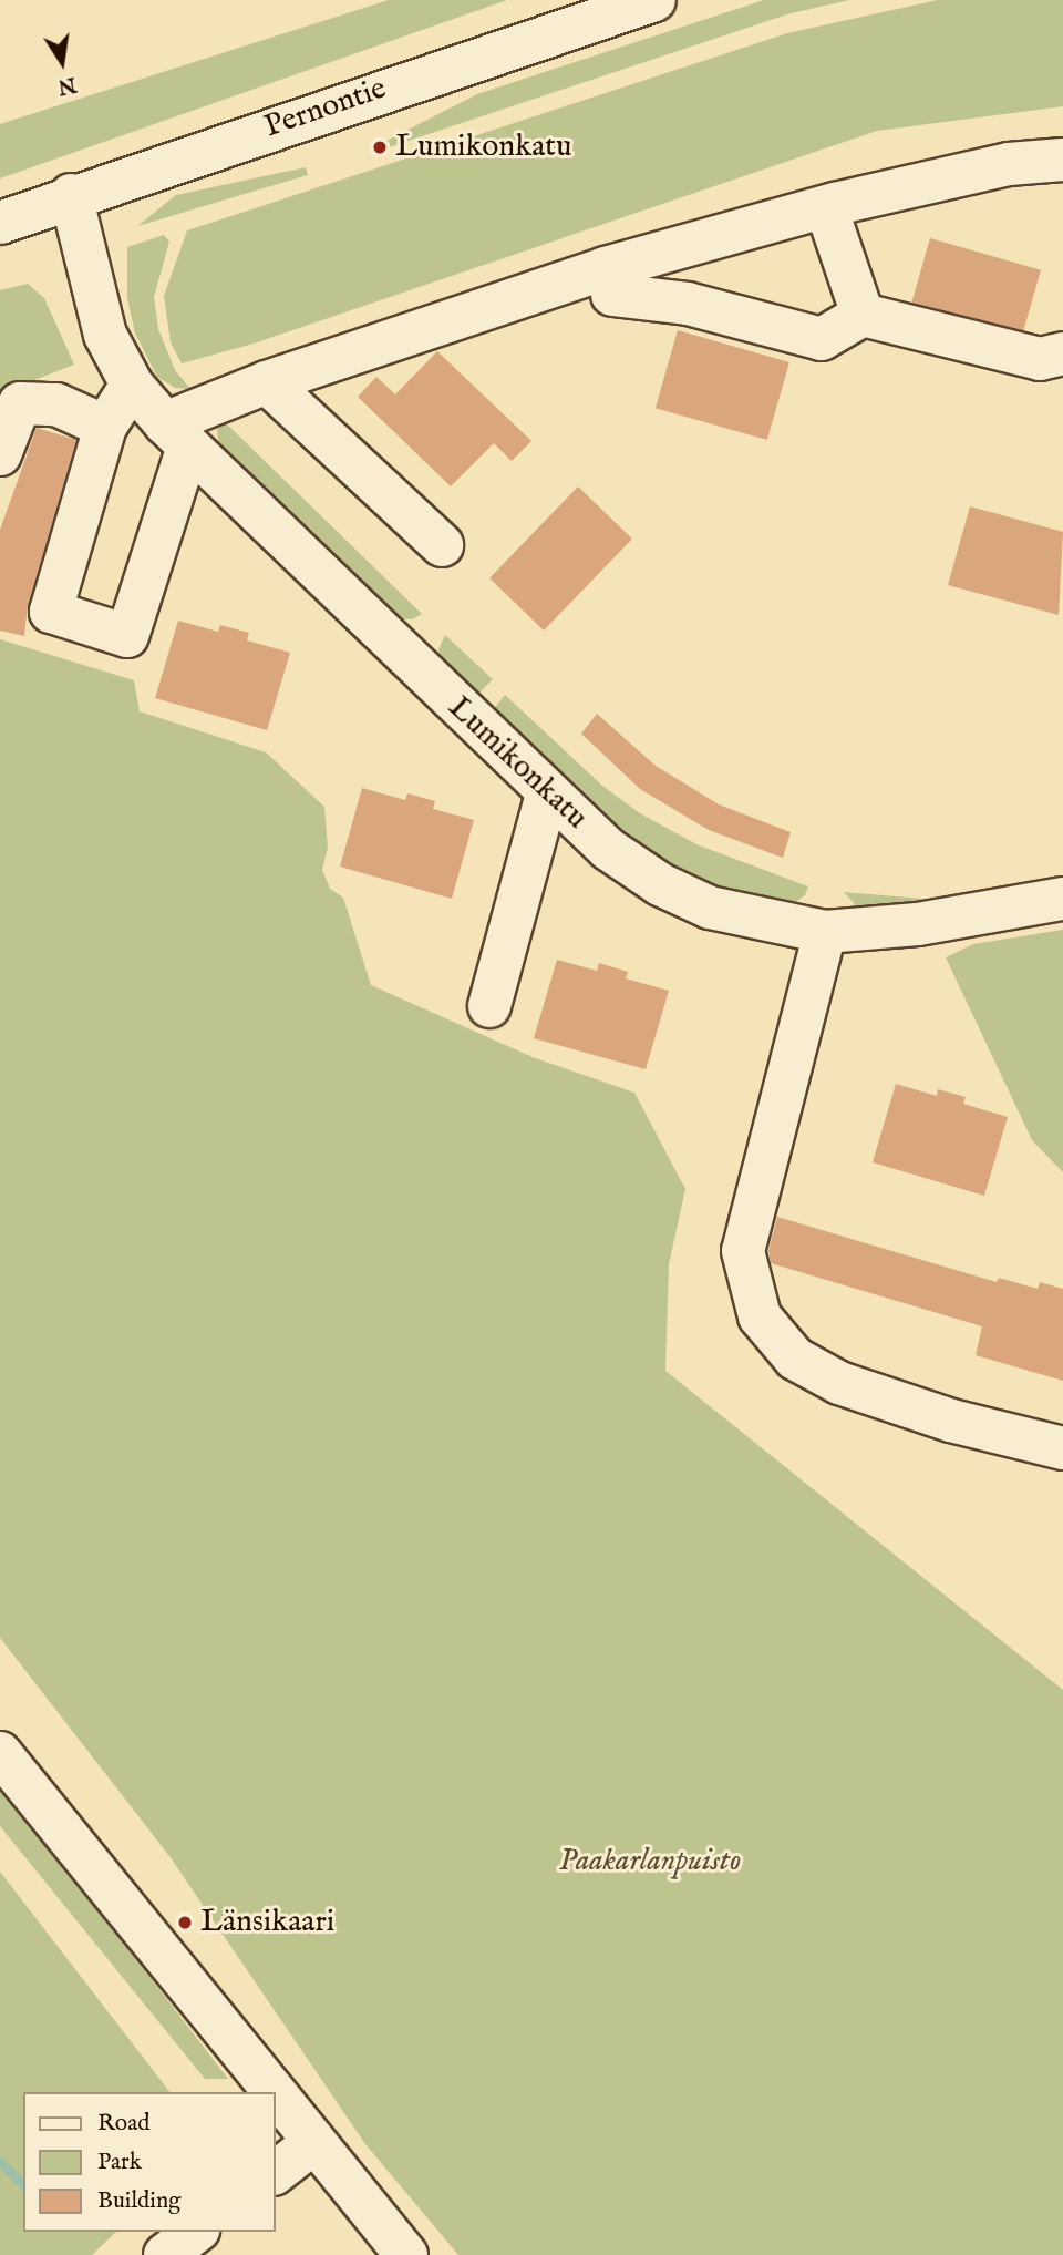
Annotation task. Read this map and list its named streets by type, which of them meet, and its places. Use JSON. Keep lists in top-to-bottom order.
{
  "streets": {
    "street": ["Pernontie", "Lumikonkatu"]
  },
  "crossings": [
    ["Pernontie", "Lumikonkatu"]
  ],
  "parks": ["Paakarlanpuisto"],
  "places": ["Lumikonkatu", "Länsikaari"],
  "legend": ["Road", "Park", "Building"],
  "north": "bottom"
}
